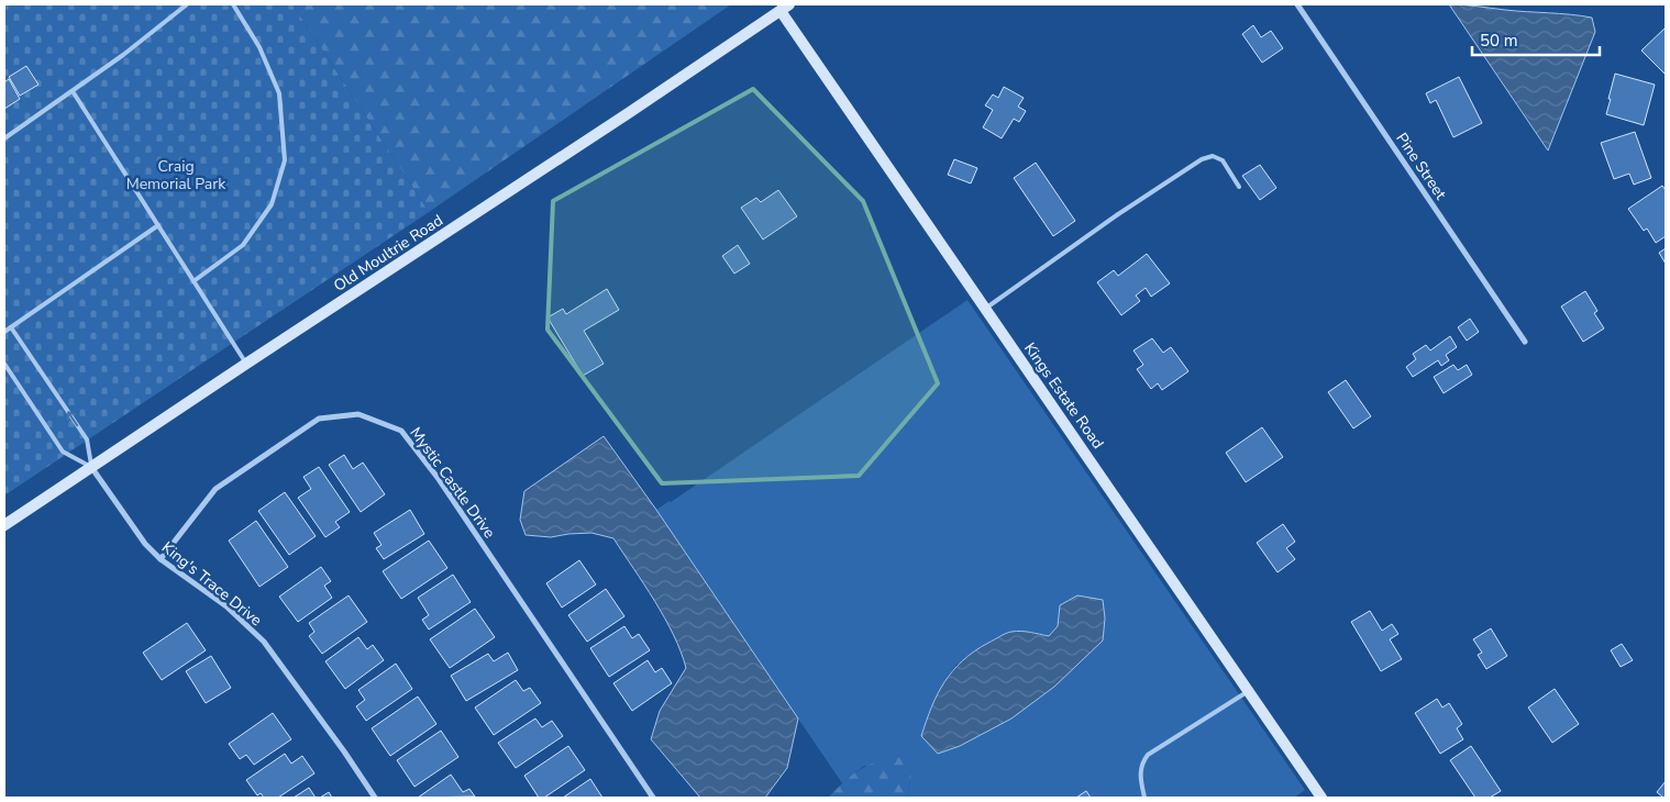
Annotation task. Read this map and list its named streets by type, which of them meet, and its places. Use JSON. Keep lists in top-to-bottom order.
{
  "streets": {
    "street": [
      "Pine Street",
      "Old Moultrie Road",
      "Kings Estate Road",
      "Mystic Castle Drive",
      "King's Trace Drive"
    ]
  },
  "crossings": [
    ["Old Moultrie Road", "Kings Estate Road"],
    ["Old Moultrie Road", "King's Trace Drive"],
    ["Mystic Castle Drive", "King's Trace Drive"]
  ],
  "parks": ["Craig Memorial Park"],
  "scale_bar": "50 m"
}
